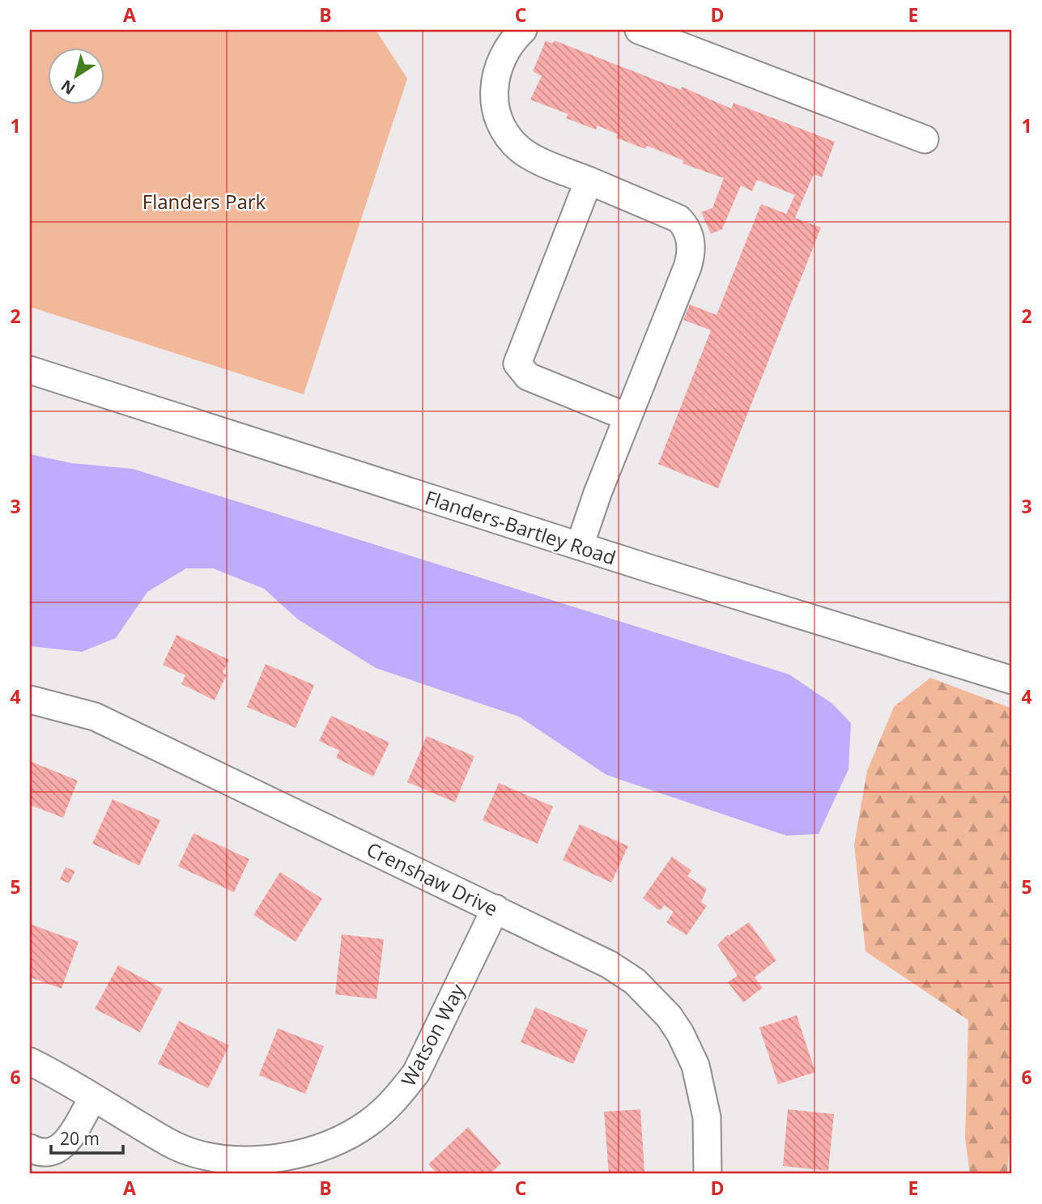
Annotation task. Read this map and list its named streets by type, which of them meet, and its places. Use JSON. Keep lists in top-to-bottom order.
{
  "streets": {
    "street": ["Flanders-Bartley Road", "Crenshaw Drive", "Watson Way"]
  },
  "crossings": [
    ["Crenshaw Drive", "Watson Way"]
  ],
  "parks": ["Flanders Park"],
  "scale_bar": "20 m",
  "north": "bottom left",
  "grid": {
    "columns": [
      "A",
      "B",
      "C",
      "D",
      "E"
    ],
    "rows": [
      "1",
      "2",
      "3",
      "4",
      "5",
      "6"
    ]
  }
}
